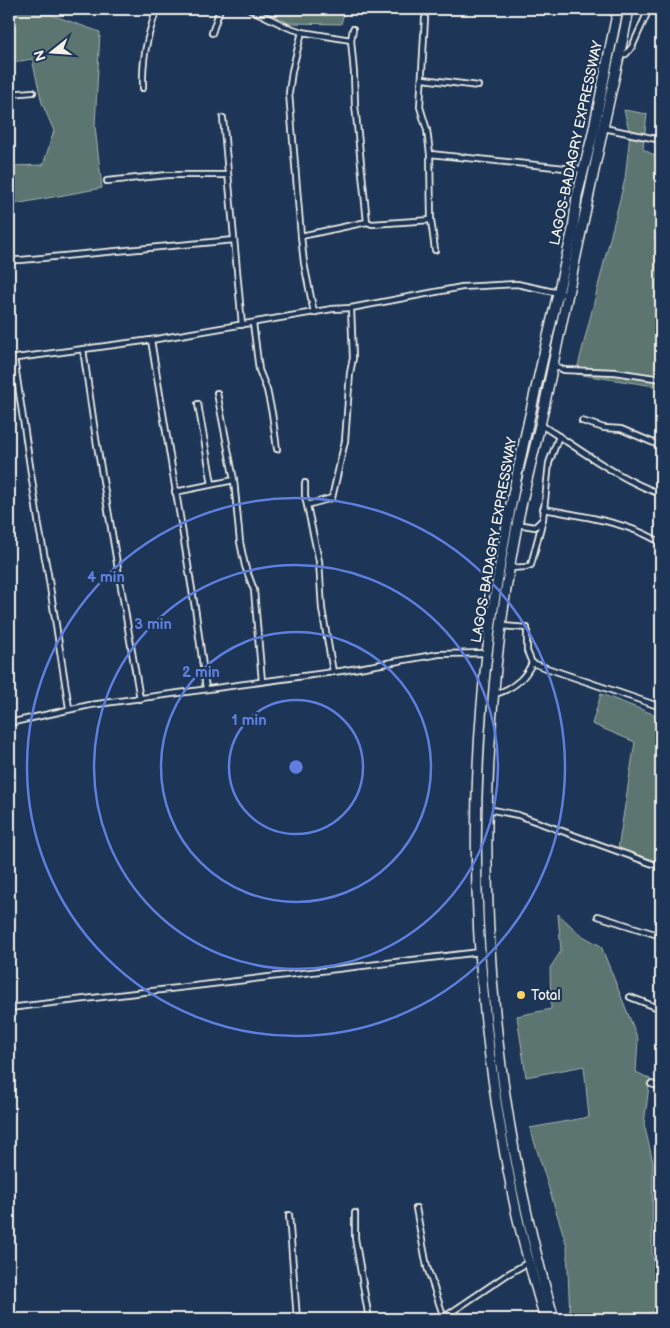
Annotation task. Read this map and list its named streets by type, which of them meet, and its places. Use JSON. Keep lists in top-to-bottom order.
{
  "streets": {
    "highway": ["LAGOS-BADAGRY EXPRESSWAY"]
  },
  "places": ["Total"],
  "north": "left",
  "rings": [
    "4 min",
    "3 min",
    "2 min",
    "1 min"
  ]
}
